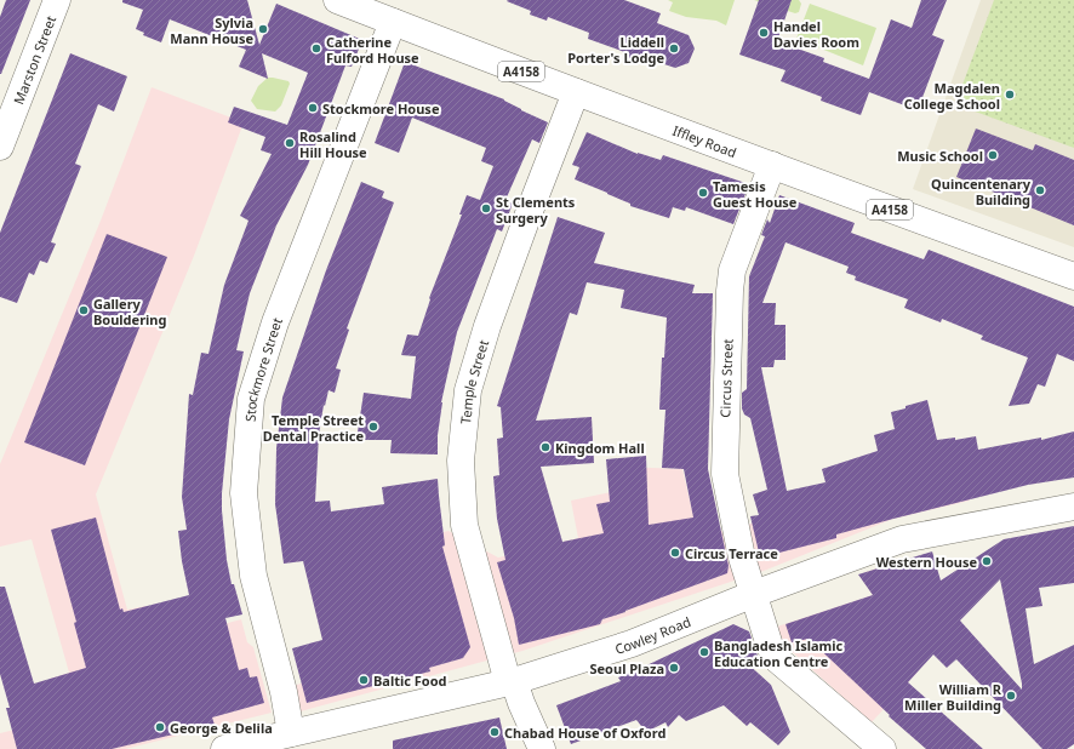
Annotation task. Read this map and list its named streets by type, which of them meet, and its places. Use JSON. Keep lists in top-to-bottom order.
{
  "streets": {
    "street": [
      "Marston Street",
      "A4158",
      "Iffley Road",
      "Stockmore Street",
      "Circus Street",
      "Temple Street",
      "Cowley Road"
    ]
  },
  "crossings": [
    ["Iffley Road", "Stockmore Street"],
    ["Iffley Road", "Circus Street"],
    ["Iffley Road", "Temple Street"],
    ["Stockmore Street", "Cowley Road"],
    ["Circus Street", "Cowley Road"],
    ["Temple Street", "Cowley Road"]
  ],
  "places": [
    "Sylvia Mann House",
    "Handel Davies Room",
    "Catherine Fulford House",
    "Liddell Porter's Lodge",
    "Magdalen College School",
    "Stockmore House",
    "Rosalind Hill House",
    "Music School",
    "Quincentenary Building",
    "Tamesis Guest House",
    "St Clements Surgery",
    "Gallery Bouldering",
    "Temple Street Dental Practice",
    "Kingdom Hall",
    "Circus Terrace",
    "Western House",
    "Bangladesh Islamic Education Centre",
    "Seoul Plaza",
    "Baltic Food",
    "William R Miller Building",
    "George & Delila",
    "Chabad House of Oxford"
  ]
}
